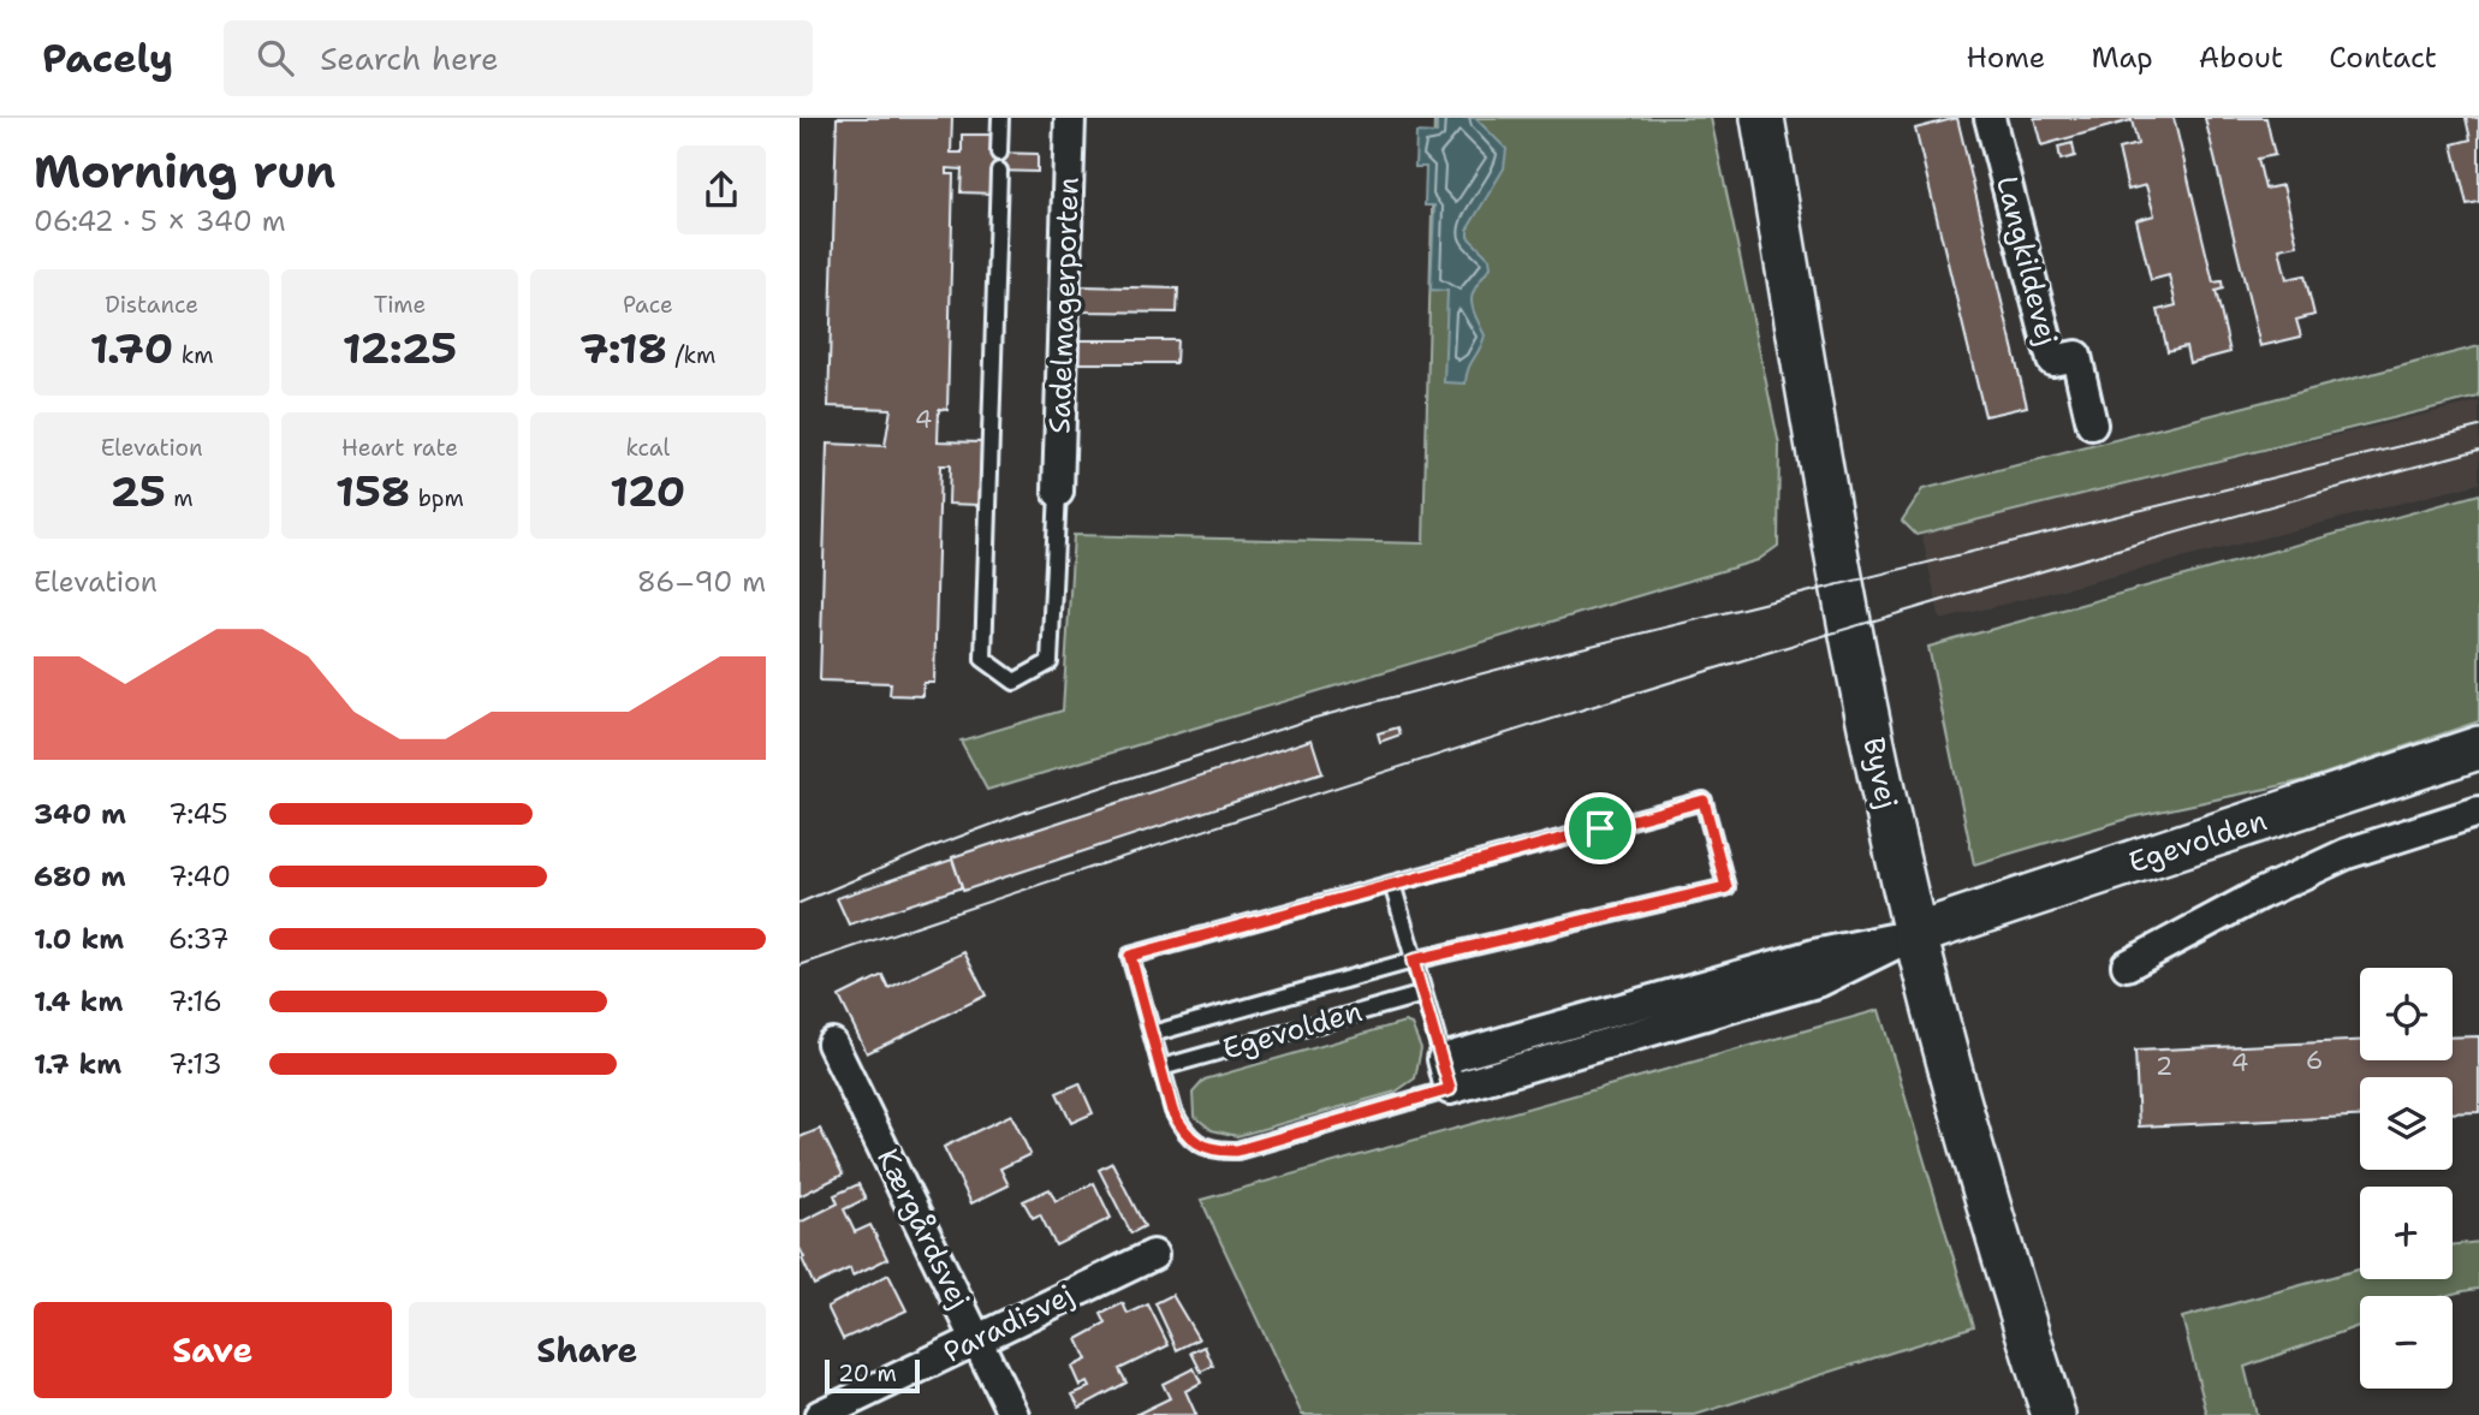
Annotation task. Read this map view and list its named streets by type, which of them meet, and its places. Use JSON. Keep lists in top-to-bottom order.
{
  "streets": {
    "street": [
      "Langkildevej",
      "Sadelmagerporten",
      "Byvej",
      "Egevolden",
      "Kærgårdsvej",
      "Paradisvej"
    ]
  },
  "crossings": [
    ["Byvej", "Egevolden"],
    ["Kærgårdsvej", "Paradisvej"]
  ],
  "house_numbers": [
    "4",
    "6",
    "4",
    "2"
  ],
  "scale_bar": "20 m",
  "page": {
    "header": "Pacely",
    "search": "Search here",
    "nav": [
      "Home",
      "Map",
      "About",
      "Contact"
    ],
    "heading": ["Morning run", "06:42 · 5 × 340 m"],
    "stats": [
      ["Distance", "1.70 km"],
      ["Time", "12:25"],
      ["Pace", "7:18 /km"],
      ["Elevation", "25 m"],
      ["Heart rate", "158 bpm"],
      ["kcal", "120"]
    ],
    "chart": ["Elevation", "86–90 m"],
    "list": [
      {
        "name": "340 m",
        "note": "7:45"
      },
      {
        "name": "680 m",
        "note": "7:40"
      },
      {
        "name": "1.0 km",
        "note": "6:37"
      },
      {
        "name": "1.4 km",
        "note": "7:16"
      },
      {
        "name": "1.7 km",
        "note": "7:13"
      }
    ],
    "map_buttons": ["+", "−"],
    "buttons": ["Save", "Share"],
    "scale": "20 m"
  }
}
